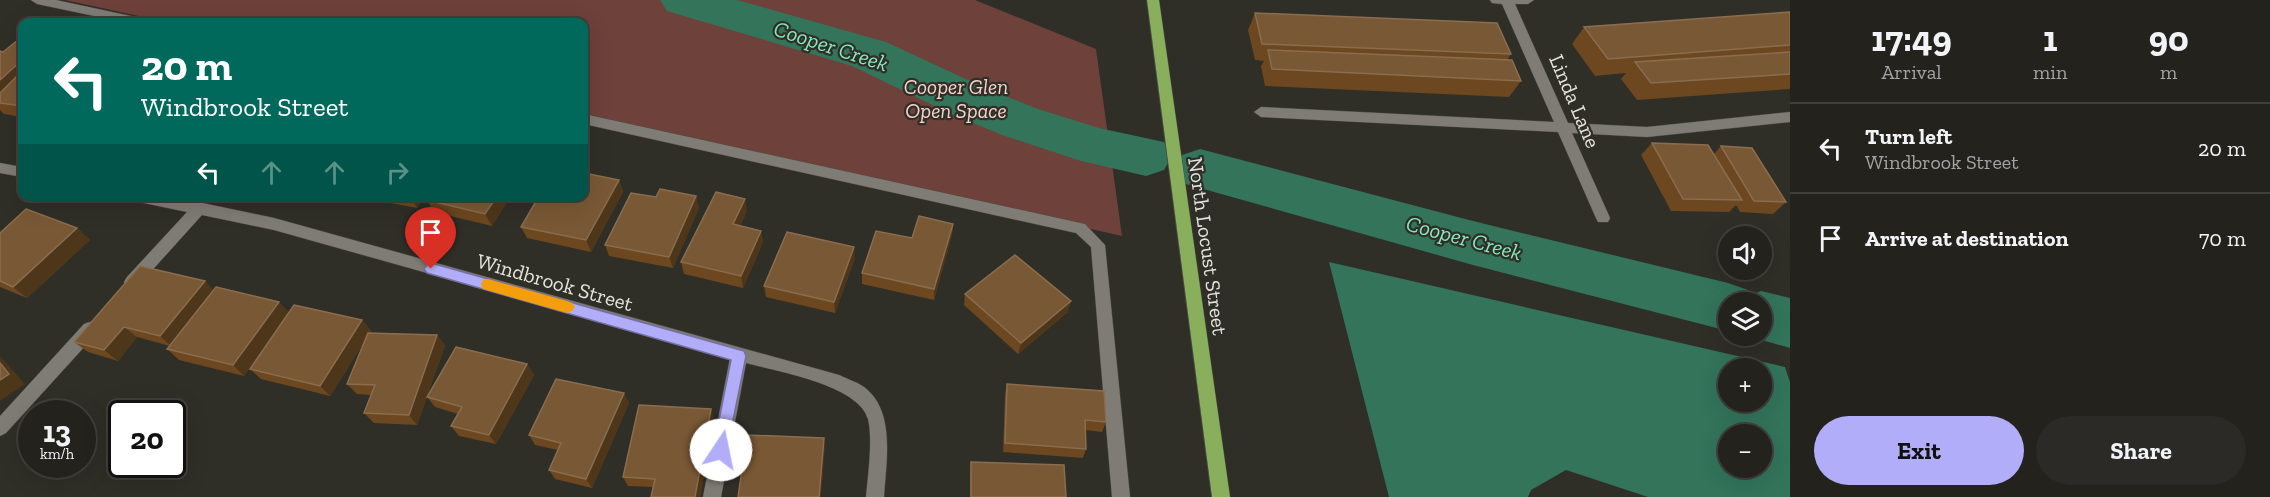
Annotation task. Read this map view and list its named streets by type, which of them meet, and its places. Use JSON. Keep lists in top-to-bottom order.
{
  "streets": {
    "main road": ["North Locust Street"],
    "street": ["Linda Lane", "Windbrook Street"]
  },
  "water": ["Cooper Creek"],
  "parks": ["Cooper Glen Open Space"],
  "page": {
    "eta": [
      "17:49",
      "Arrival",
      "1",
      "min",
      "90",
      "m"
    ],
    "turn": ["20 m", "Windbrook Street"],
    "list": [
      {
        "name": "Turn left",
        "note": "Windbrook Street",
        "value": "20 m"
      },
      {
        "name": "Arrive at destination",
        "value": "70 m"
      }
    ],
    "map_buttons": ["+", "−"],
    "speed": "13 km/h",
    "limit": "20",
    "buttons": ["Exit", "Share"]
  }
}
